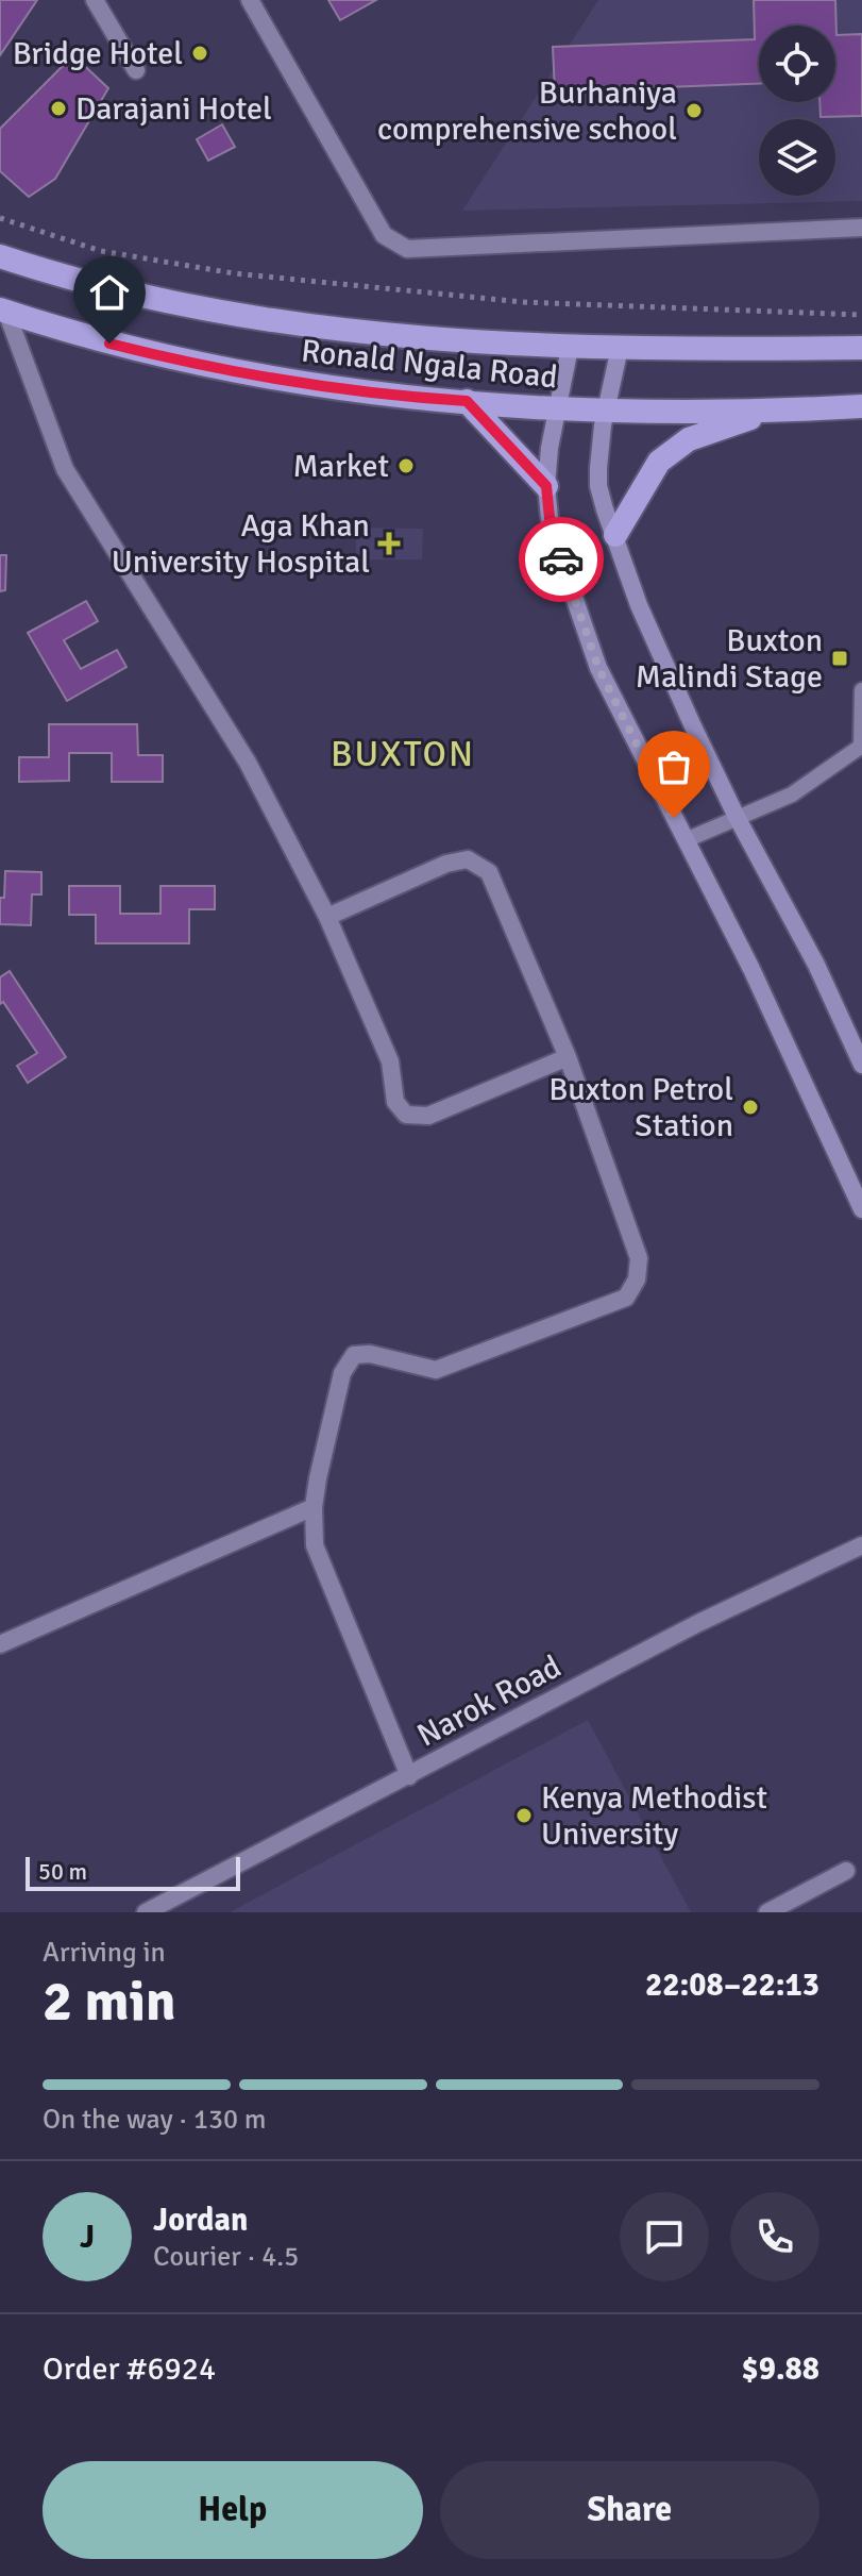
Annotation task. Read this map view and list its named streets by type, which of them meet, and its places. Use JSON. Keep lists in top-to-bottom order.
{
  "streets": {
    "highway": ["Ronald Ngala Road"],
    "street": ["Narok Road"]
  },
  "districts": ["BUXTON"],
  "places": {
    "other": [
      "Bridge Hotel",
      "Darajani Hotel",
      "Burhaniya comprehensive school",
      "Market",
      "Buxton Petrol Station",
      "Kenya Methodist University"
    ],
    "health": ["Aga Khan University Hospital"],
    "transit": ["Buxton Malindi Stage"]
  },
  "scale_bar": "50 m",
  "page": {
    "scale": "50 m",
    "heading": ["2 min", "Arriving in", "22:08–22:13"],
    "panel": [
      "Jordan",
      "Courier · 4.5",
      "Order #6924",
      "$9.88"
    ],
    "bar": "On the way · 130 m",
    "round": "J",
    "buttons": ["Help", "Share"]
  }
}
